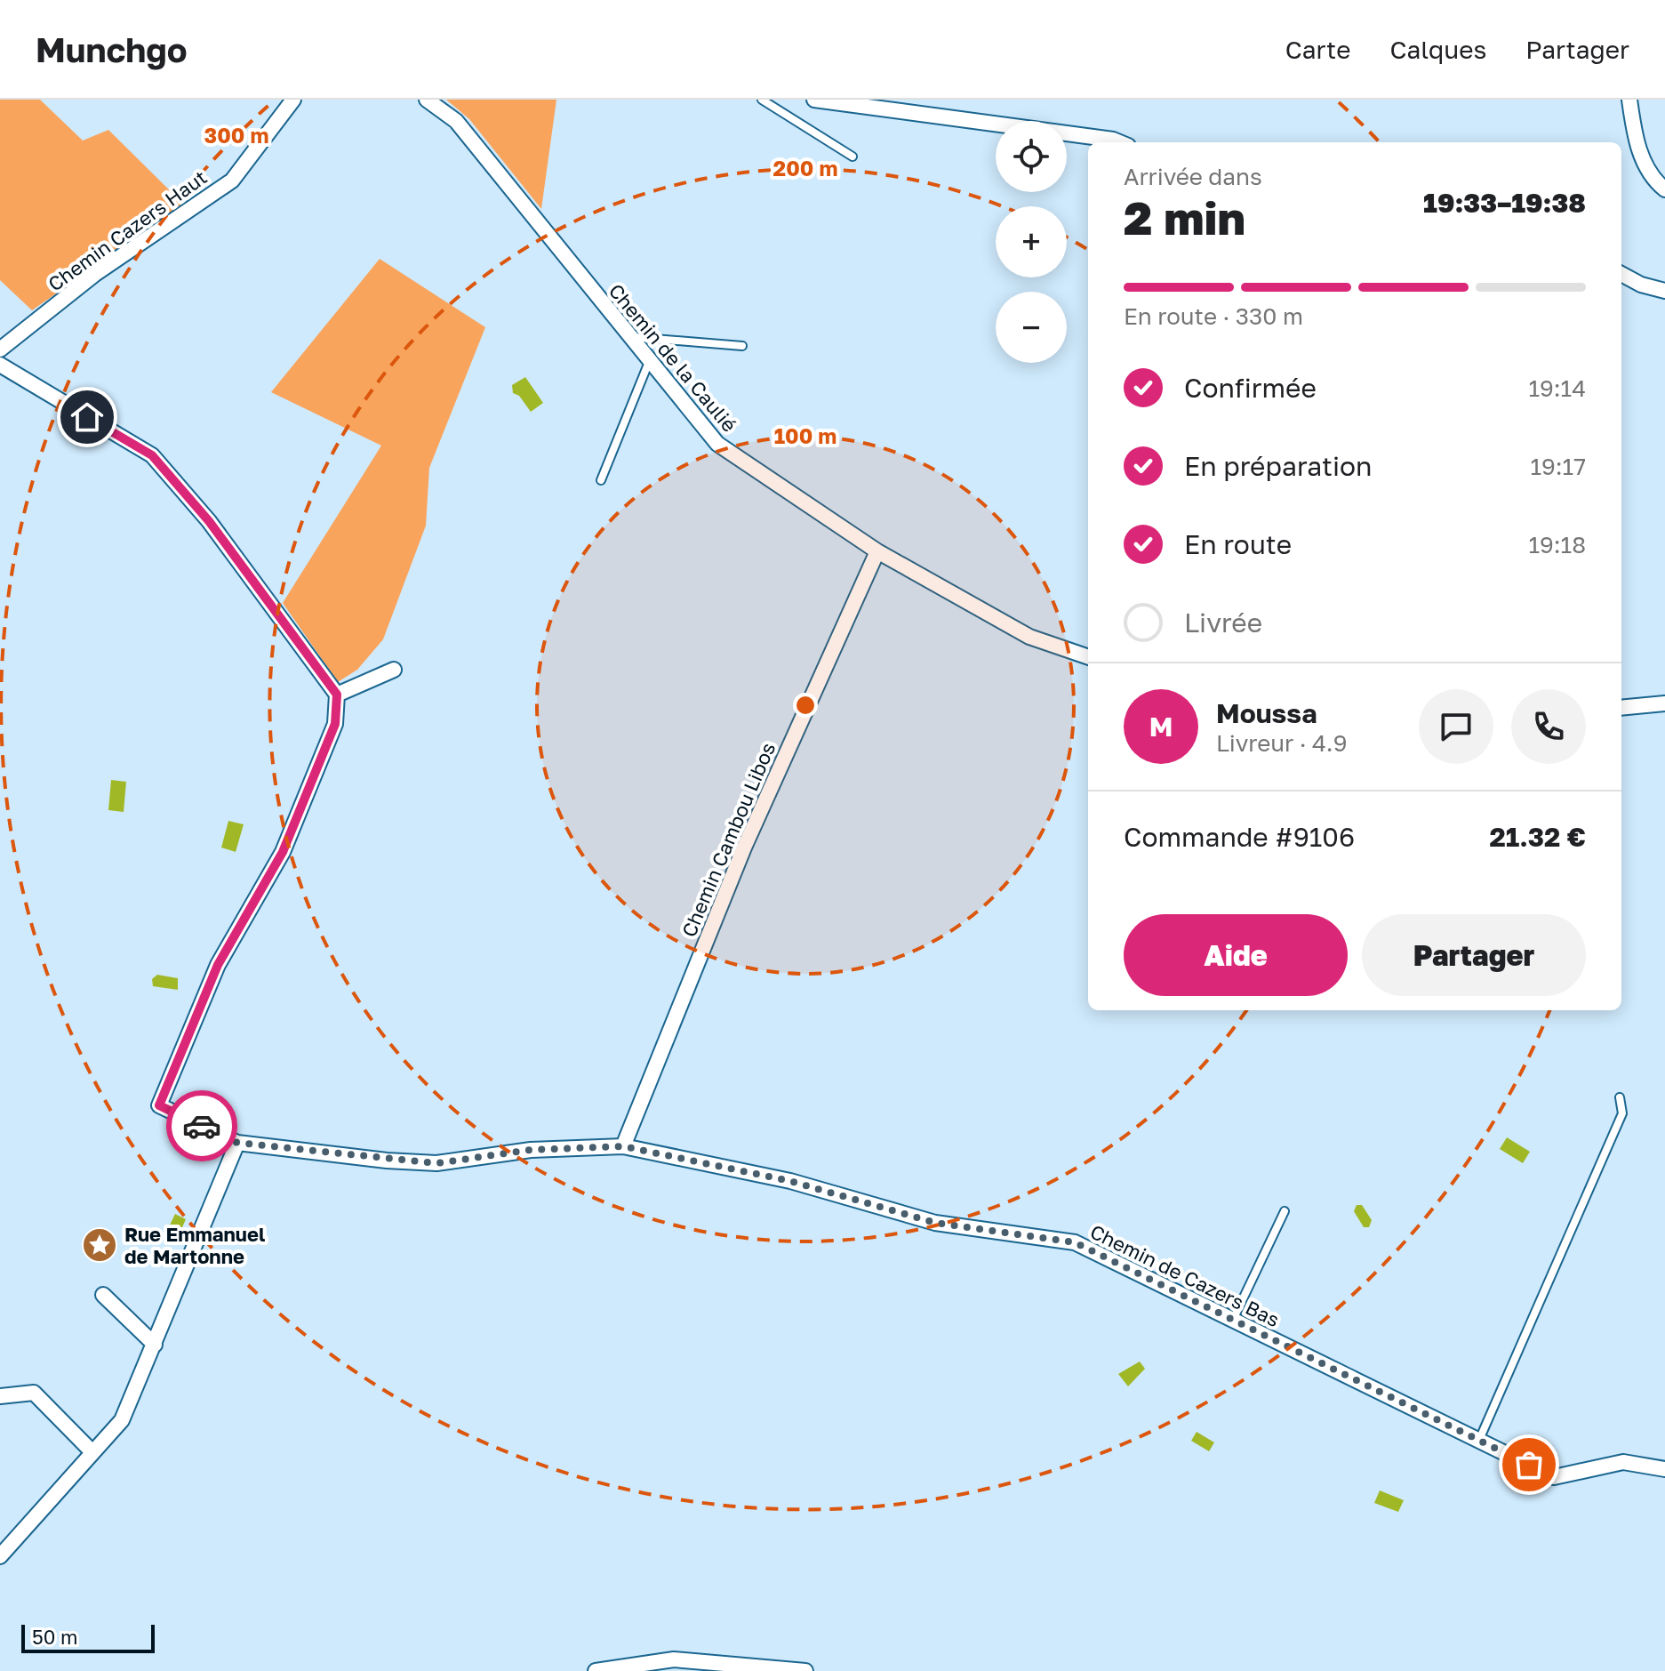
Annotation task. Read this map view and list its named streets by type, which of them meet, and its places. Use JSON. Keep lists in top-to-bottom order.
{
  "streets": {
    "street": [
      "Chemin Cazers Haut",
      "Chemin de la Caulié",
      "Chemin Cambou Libos",
      "Chemin de Cazers Bas"
    ]
  },
  "crossings": [
    ["Chemin de la Caulié", "Chemin Cambou Libos"],
    ["Chemin Cambou Libos", "Chemin de Cazers Bas"]
  ],
  "places": {
    "place": ["Rue Emmanuel de Martonne"]
  },
  "scale_bar": "50 m",
  "page": {
    "header": "Munchgo",
    "nav": ["Carte", "Calques", "Partager"],
    "map_buttons": ["+", "−"],
    "heading": ["2 min", "Arrivée dans", "19:33–19:38"],
    "panel": [
      "Moussa",
      "Livreur · 4.9",
      "Commande #9106",
      "21.32 €"
    ],
    "bar": "En route · 330 m",
    "list": [
      ["Confirmée", "19:14"],
      ["En préparation", "19:17"],
      ["En route", "19:18"],
      "Livrée"
    ],
    "round": "M",
    "buttons": ["Aide", "Partager"],
    "scale": "50 m"
  },
  "rings": ["300 m", "200 m", "100 m"]
}
